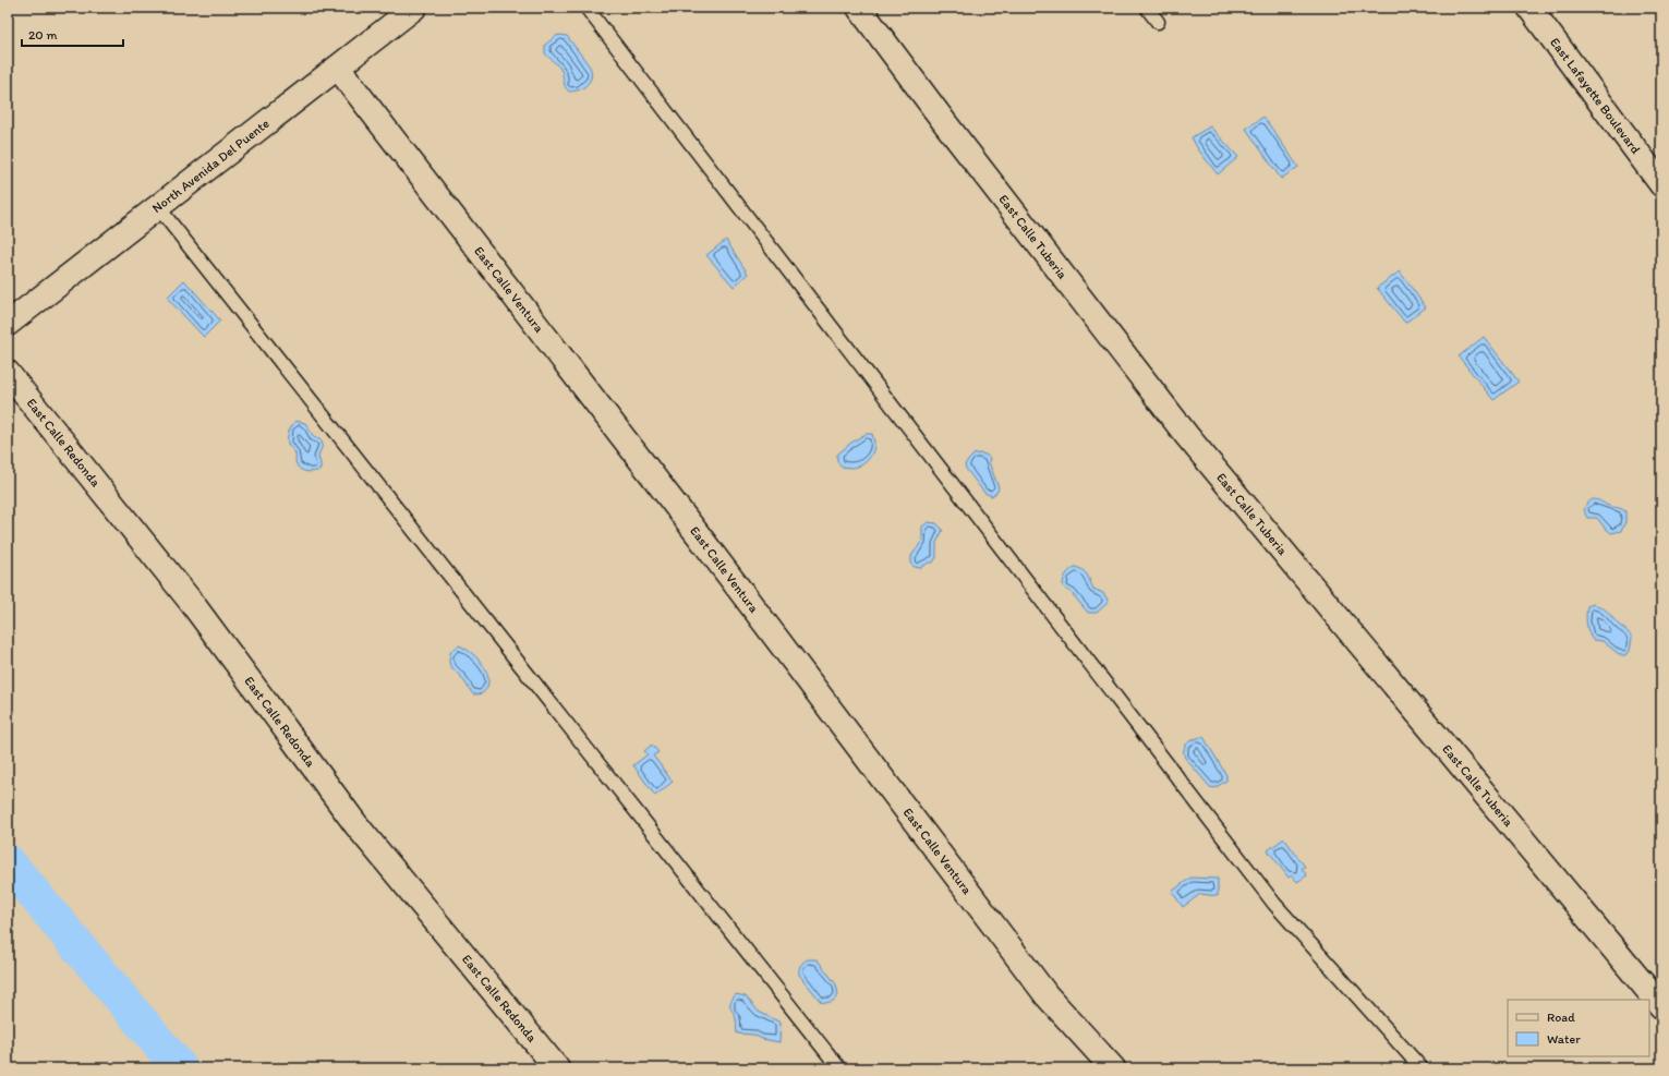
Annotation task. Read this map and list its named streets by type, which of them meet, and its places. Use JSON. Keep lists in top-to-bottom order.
{
  "streets": {
    "street": [
      "East Lafayette Boulevard",
      "North Avenida Del Puente",
      "East Calle Tuberia",
      "East Calle Ventura",
      "East Calle Redonda"
    ]
  },
  "crossings": [
    ["North Avenida Del Puente", "East Calle Ventura"]
  ],
  "legend": ["Road", "Water"],
  "scale_bar": "20 m"
}
